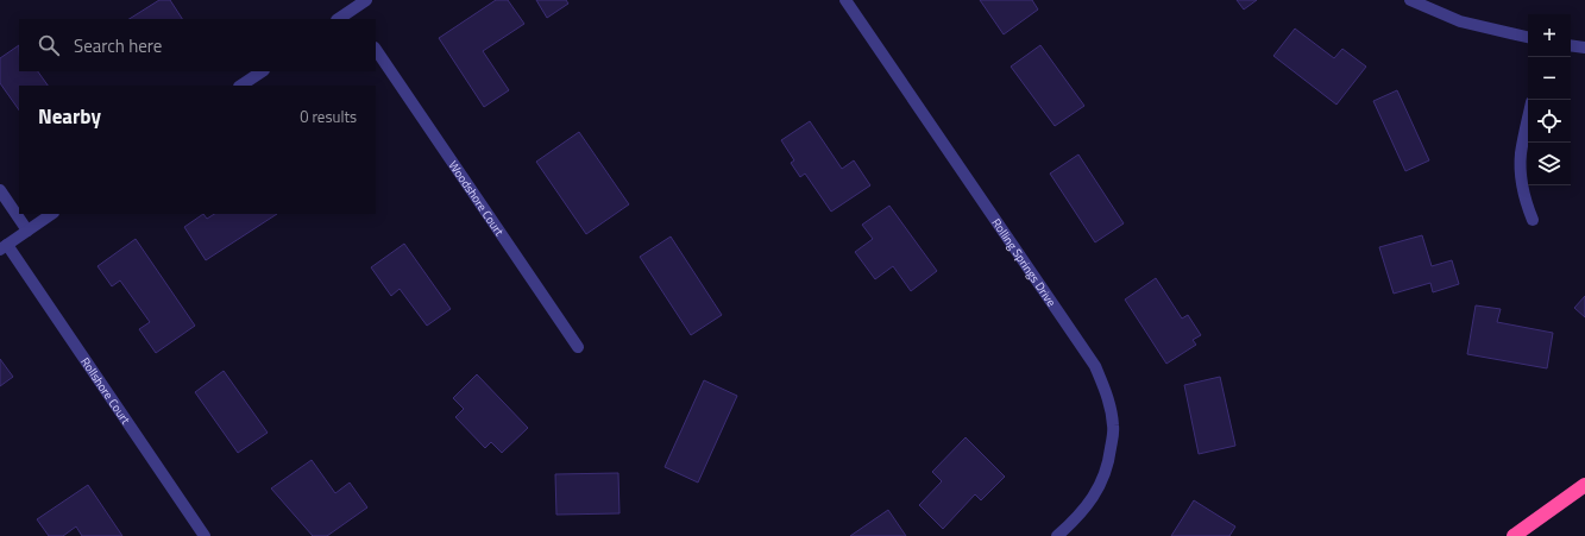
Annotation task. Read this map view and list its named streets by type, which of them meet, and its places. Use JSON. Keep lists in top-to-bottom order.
{
  "streets": {
    "street": ["Woodshore Court", "Rolling Springs Drive", "Rollshore Court"]
  },
  "page": {
    "map_buttons": ["+", "−"],
    "search": "Search here",
    "heading": ["Nearby", "0 results"]
  }
}
